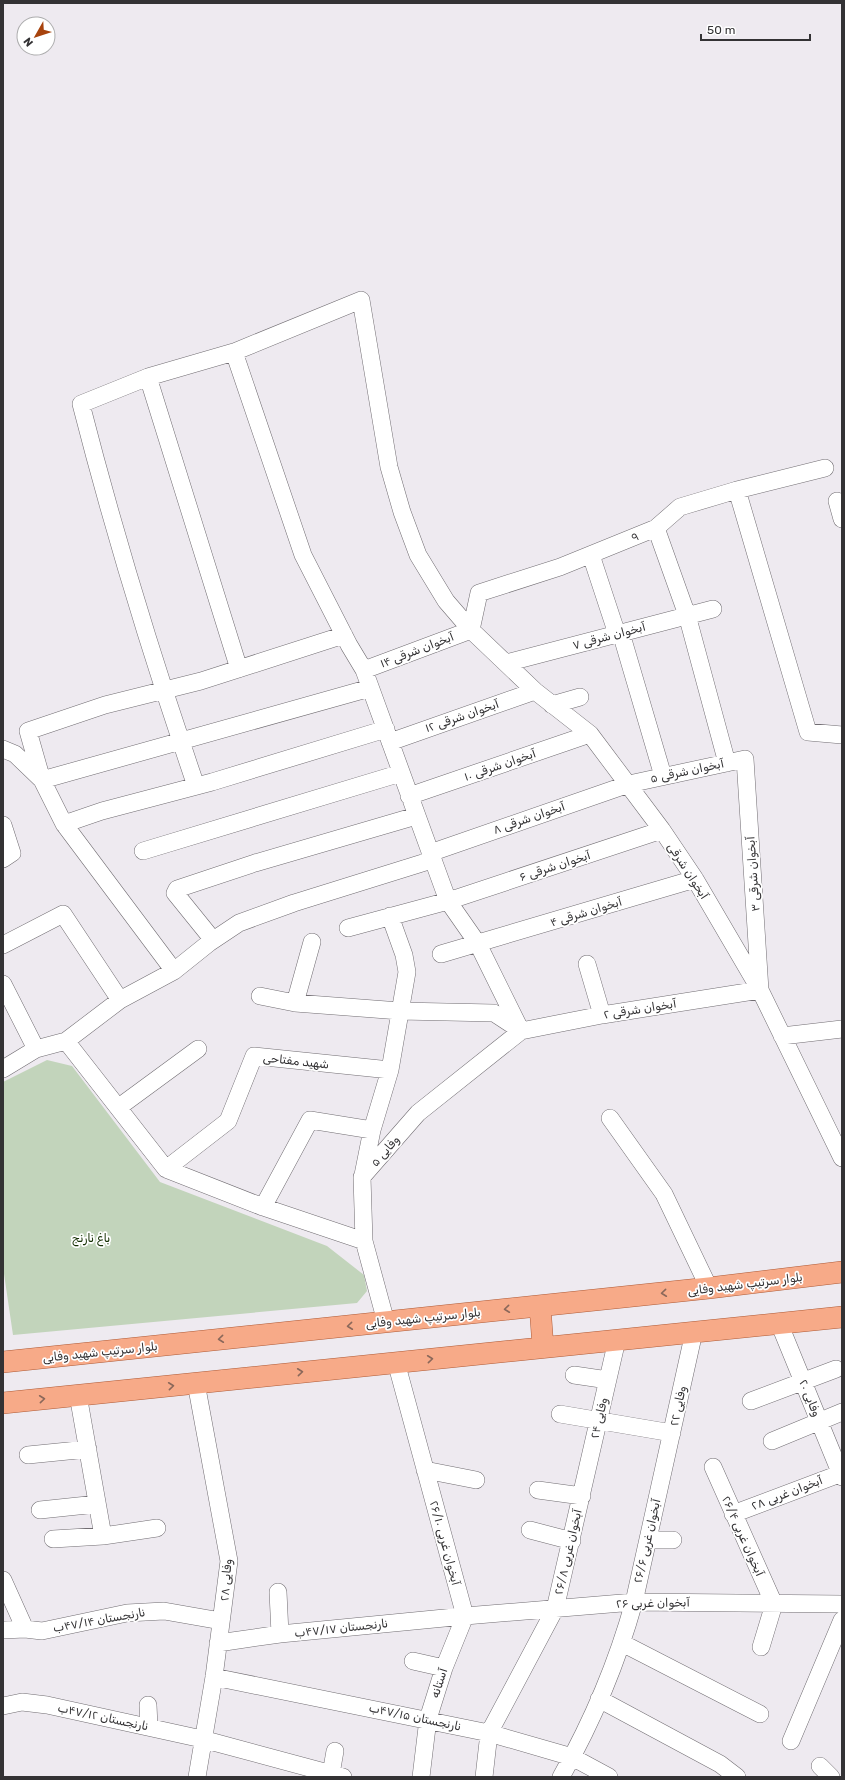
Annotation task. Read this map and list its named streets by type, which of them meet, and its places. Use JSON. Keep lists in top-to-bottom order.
{
  "streets": {
    "main road": ["بلوار سرتیپ شهید وفایی"],
    "street": [
      "۹",
      "آبخوان شرقی ۷",
      "آبخوان شرقی ۱۴",
      "آبخوان شرقی ۱۲",
      "آبخوان شرقی ۱۰",
      "آبخوان شرقی ۵",
      "آبخوان شرقی ۸",
      "آبخوان شرقی ۶",
      "آبخوان شرقی",
      "آبخوان شرقی ۳",
      "آبخوان شرقی ۴",
      "آبخوان شرقی ۲",
      "شهید مفتاحی",
      "وفایی ۵",
      "وفایی ۲۰",
      "وفایی ۲۲",
      "وفایی ۲۴",
      "آبخوان غربی ۲۸",
      "آبخوان غربی ۲۶/۴",
      "آبخوان غربی ۲۶/۶",
      "آبخوان غربی ۲۶/۱۰",
      "آبخوان غربی ۲۶/۸",
      "وفایی ۲۸",
      "آبخوان غربی ۲۶",
      "نارنجستان ۴۷/۱۴ب",
      "نارنجستان ۴۷/۱۷ب",
      "آستانه",
      "نارنجستان ۴۷/۱۲ب",
      "نارنجستان ۴۷/۱۵ب"
    ]
  },
  "crossings": [
    ["۹", "آبخوان شرقی ۱۴"],
    ["۹", "آبخوان شرقی"],
    ["آبخوان شرقی ۷", "آبخوان شرقی"],
    ["آبخوان شرقی ۱۴", "آبخوان شرقی"],
    ["آبخوان شرقی ۱۲", "آبخوان شرقی"],
    ["آبخوان شرقی ۱۰", "آبخوان شرقی"],
    ["آبخوان شرقی ۵", "آبخوان شرقی ۸"],
    ["آبخوان شرقی ۵", "آبخوان شرقی"],
    ["آبخوان شرقی ۵", "آبخوان شرقی ۳"],
    ["آبخوان شرقی ۸", "آبخوان شرقی"],
    ["آبخوان شرقی ۶", "آبخوان شرقی"],
    ["آبخوان شرقی", "آبخوان شرقی ۳"],
    ["آبخوان شرقی", "آبخوان شرقی ۴"],
    ["آبخوان شرقی", "آبخوان شرقی ۲"],
    ["آبخوان شرقی ۳", "آبخوان شرقی ۲"],
    ["آبخوان شرقی ۲", "وفایی ۵"],
    ["وفایی ۵", "بلوار سرتیپ شهید وفایی"],
    ["وفایی ۲۰", "آبخوان غربی ۲۸"],
    ["وفایی ۲۲", "آبخوان غربی ۲۶/۶"],
    ["وفایی ۲۴", "آبخوان غربی ۲۶/۸"],
    ["آبخوان غربی ۲۸", "آبخوان غربی ۲۶/۴"],
    ["آبخوان غربی ۲۶/۴", "آبخوان غربی ۲۶"],
    ["آبخوان غربی ۲۶/۶", "آبخوان غربی ۲۶"],
    ["آبخوان غربی ۲۶/۶", "نارنجستان ۴۷/۱۵ب"],
    ["آبخوان غربی ۲۶/۱۰", "آبخوان غربی ۲۶"],
    ["آبخوان غربی ۲۶/۱۰", "نارنجستان ۴۷/۱۷ب"],
    ["آبخوان غربی ۲۶/۱۰", "آستانه"],
    ["آبخوان غربی ۲۶/۸", "آبخوان غربی ۲۶"],
    ["آبخوان غربی ۲۶/۸", "نارنجستان ۴۷/۱۵ب"],
    ["وفایی ۲۸", "نارنجستان ۴۷/۱۴ب"],
    ["وفایی ۲۸", "نارنجستان ۴۷/۱۷ب"],
    ["وفایی ۲۸", "نارنجستان ۴۷/۱۲ب"],
    ["وفایی ۲۸", "نارنجستان ۴۷/۱۵ب"],
    ["آبخوان غربی ۲۶", "نارنجستان ۴۷/۱۷ب"],
    ["آبخوان غربی ۲۶", "آستانه"],
    ["نارنجستان ۴۷/۱۷ب", "آستانه"],
    ["آستانه", "نارنجستان ۴۷/۱۵ب"]
  ],
  "parks": ["باغ نارنج"],
  "scale_bar": "50 m",
  "north": "bottom left"
}
